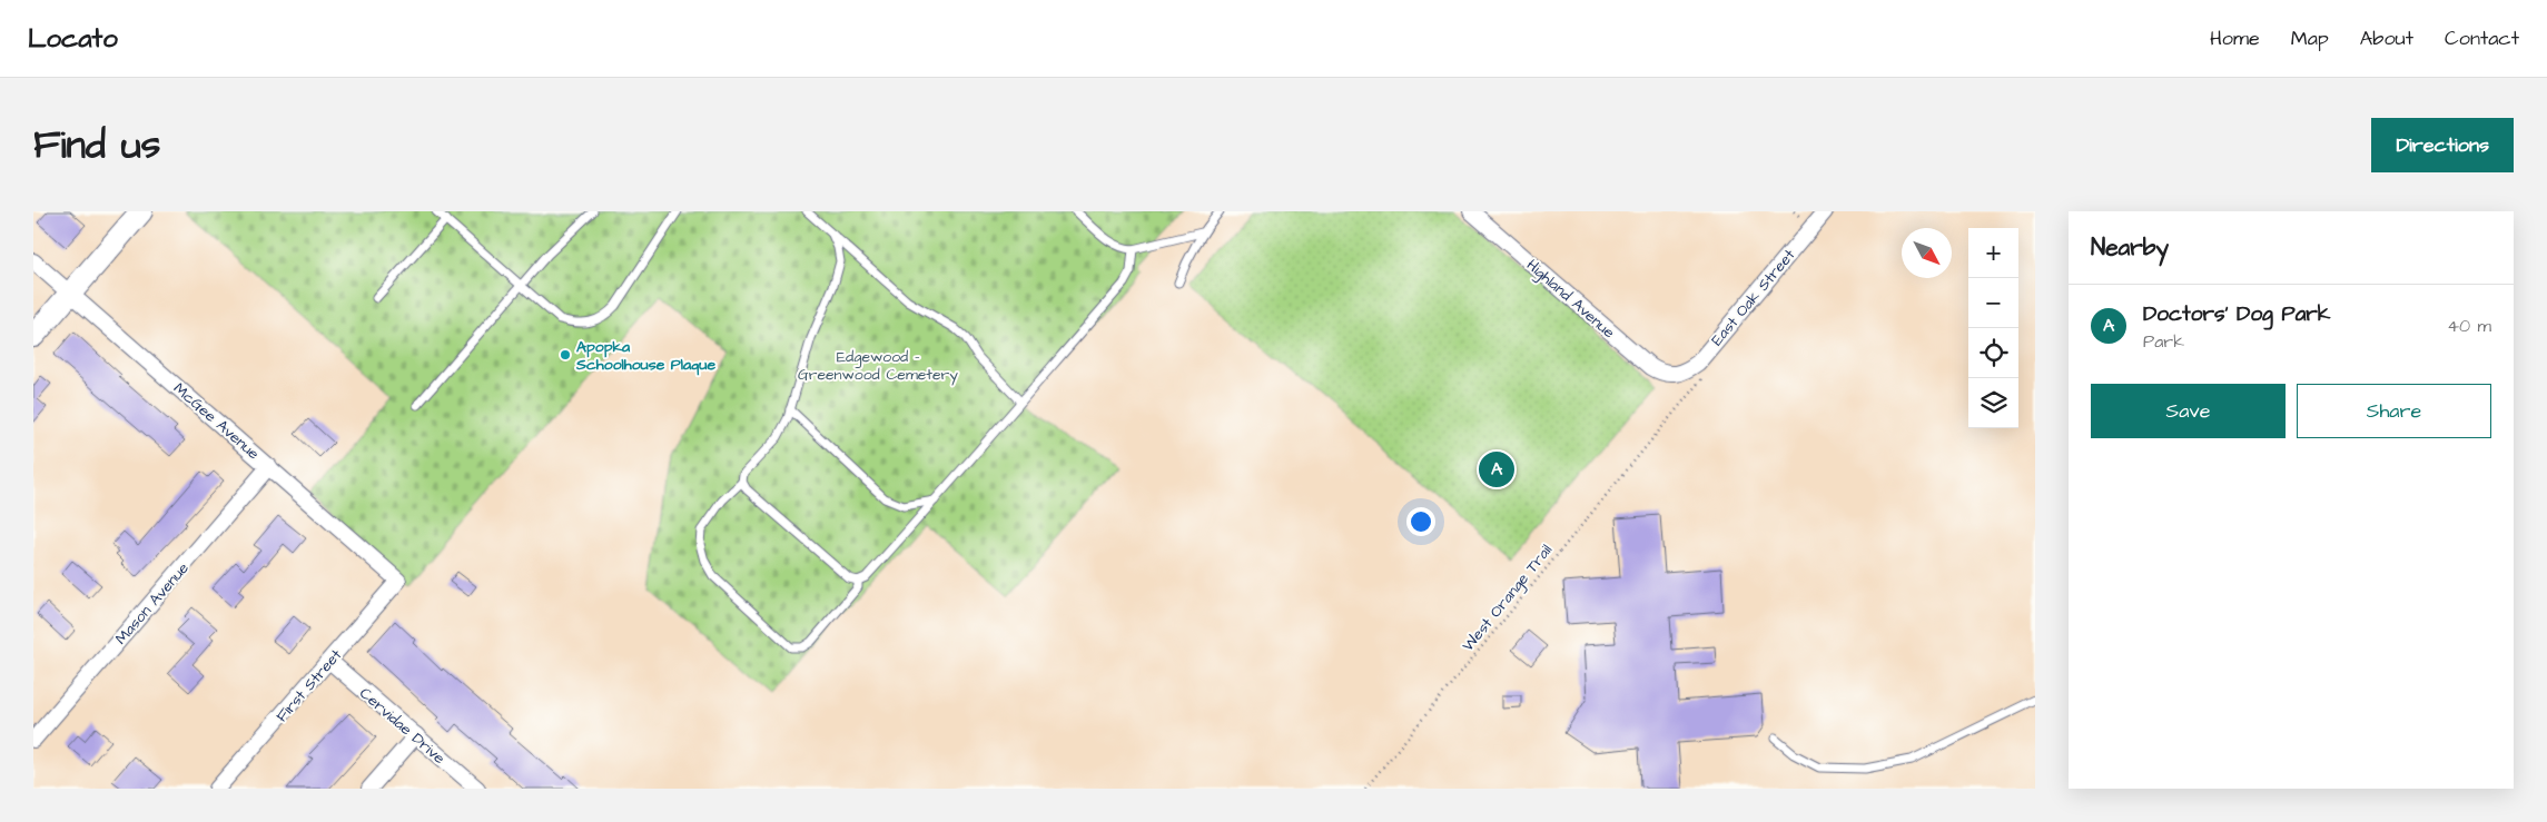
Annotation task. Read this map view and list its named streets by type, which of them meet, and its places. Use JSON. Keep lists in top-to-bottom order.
{
  "streets": {
    "street": [
      "East Oak Street",
      "Highland Avenue",
      "McGee Avenue",
      "Mason Avenue",
      "First Street",
      "Cervidae Drive"
    ],
    "path": ["West Orange Trail"]
  },
  "crossings": [
    ["East Oak Street", "Highland Avenue"],
    ["McGee Avenue", "Mason Avenue"],
    ["McGee Avenue", "First Street"],
    ["First Street", "Cervidae Drive"]
  ],
  "parks": ["Edgewood - Greenwood Cemetery"],
  "places": ["Apopka Schoolhouse Plaque"],
  "north": "bottom right",
  "page": {
    "header": "Locato",
    "nav": [
      "Home",
      "Map",
      "About",
      "Contact"
    ],
    "title": "Find us",
    "buttons": [
      "Directions",
      ["Save", "Share"]
    ],
    "heading": "Nearby",
    "map_buttons": ["+", "−"],
    "list": [
      {
        "mark": "A",
        "name": "Doctors' Dog Park",
        "note": "Park",
        "value": "40 m"
      }
    ],
    "pins": "A"
  }
}
